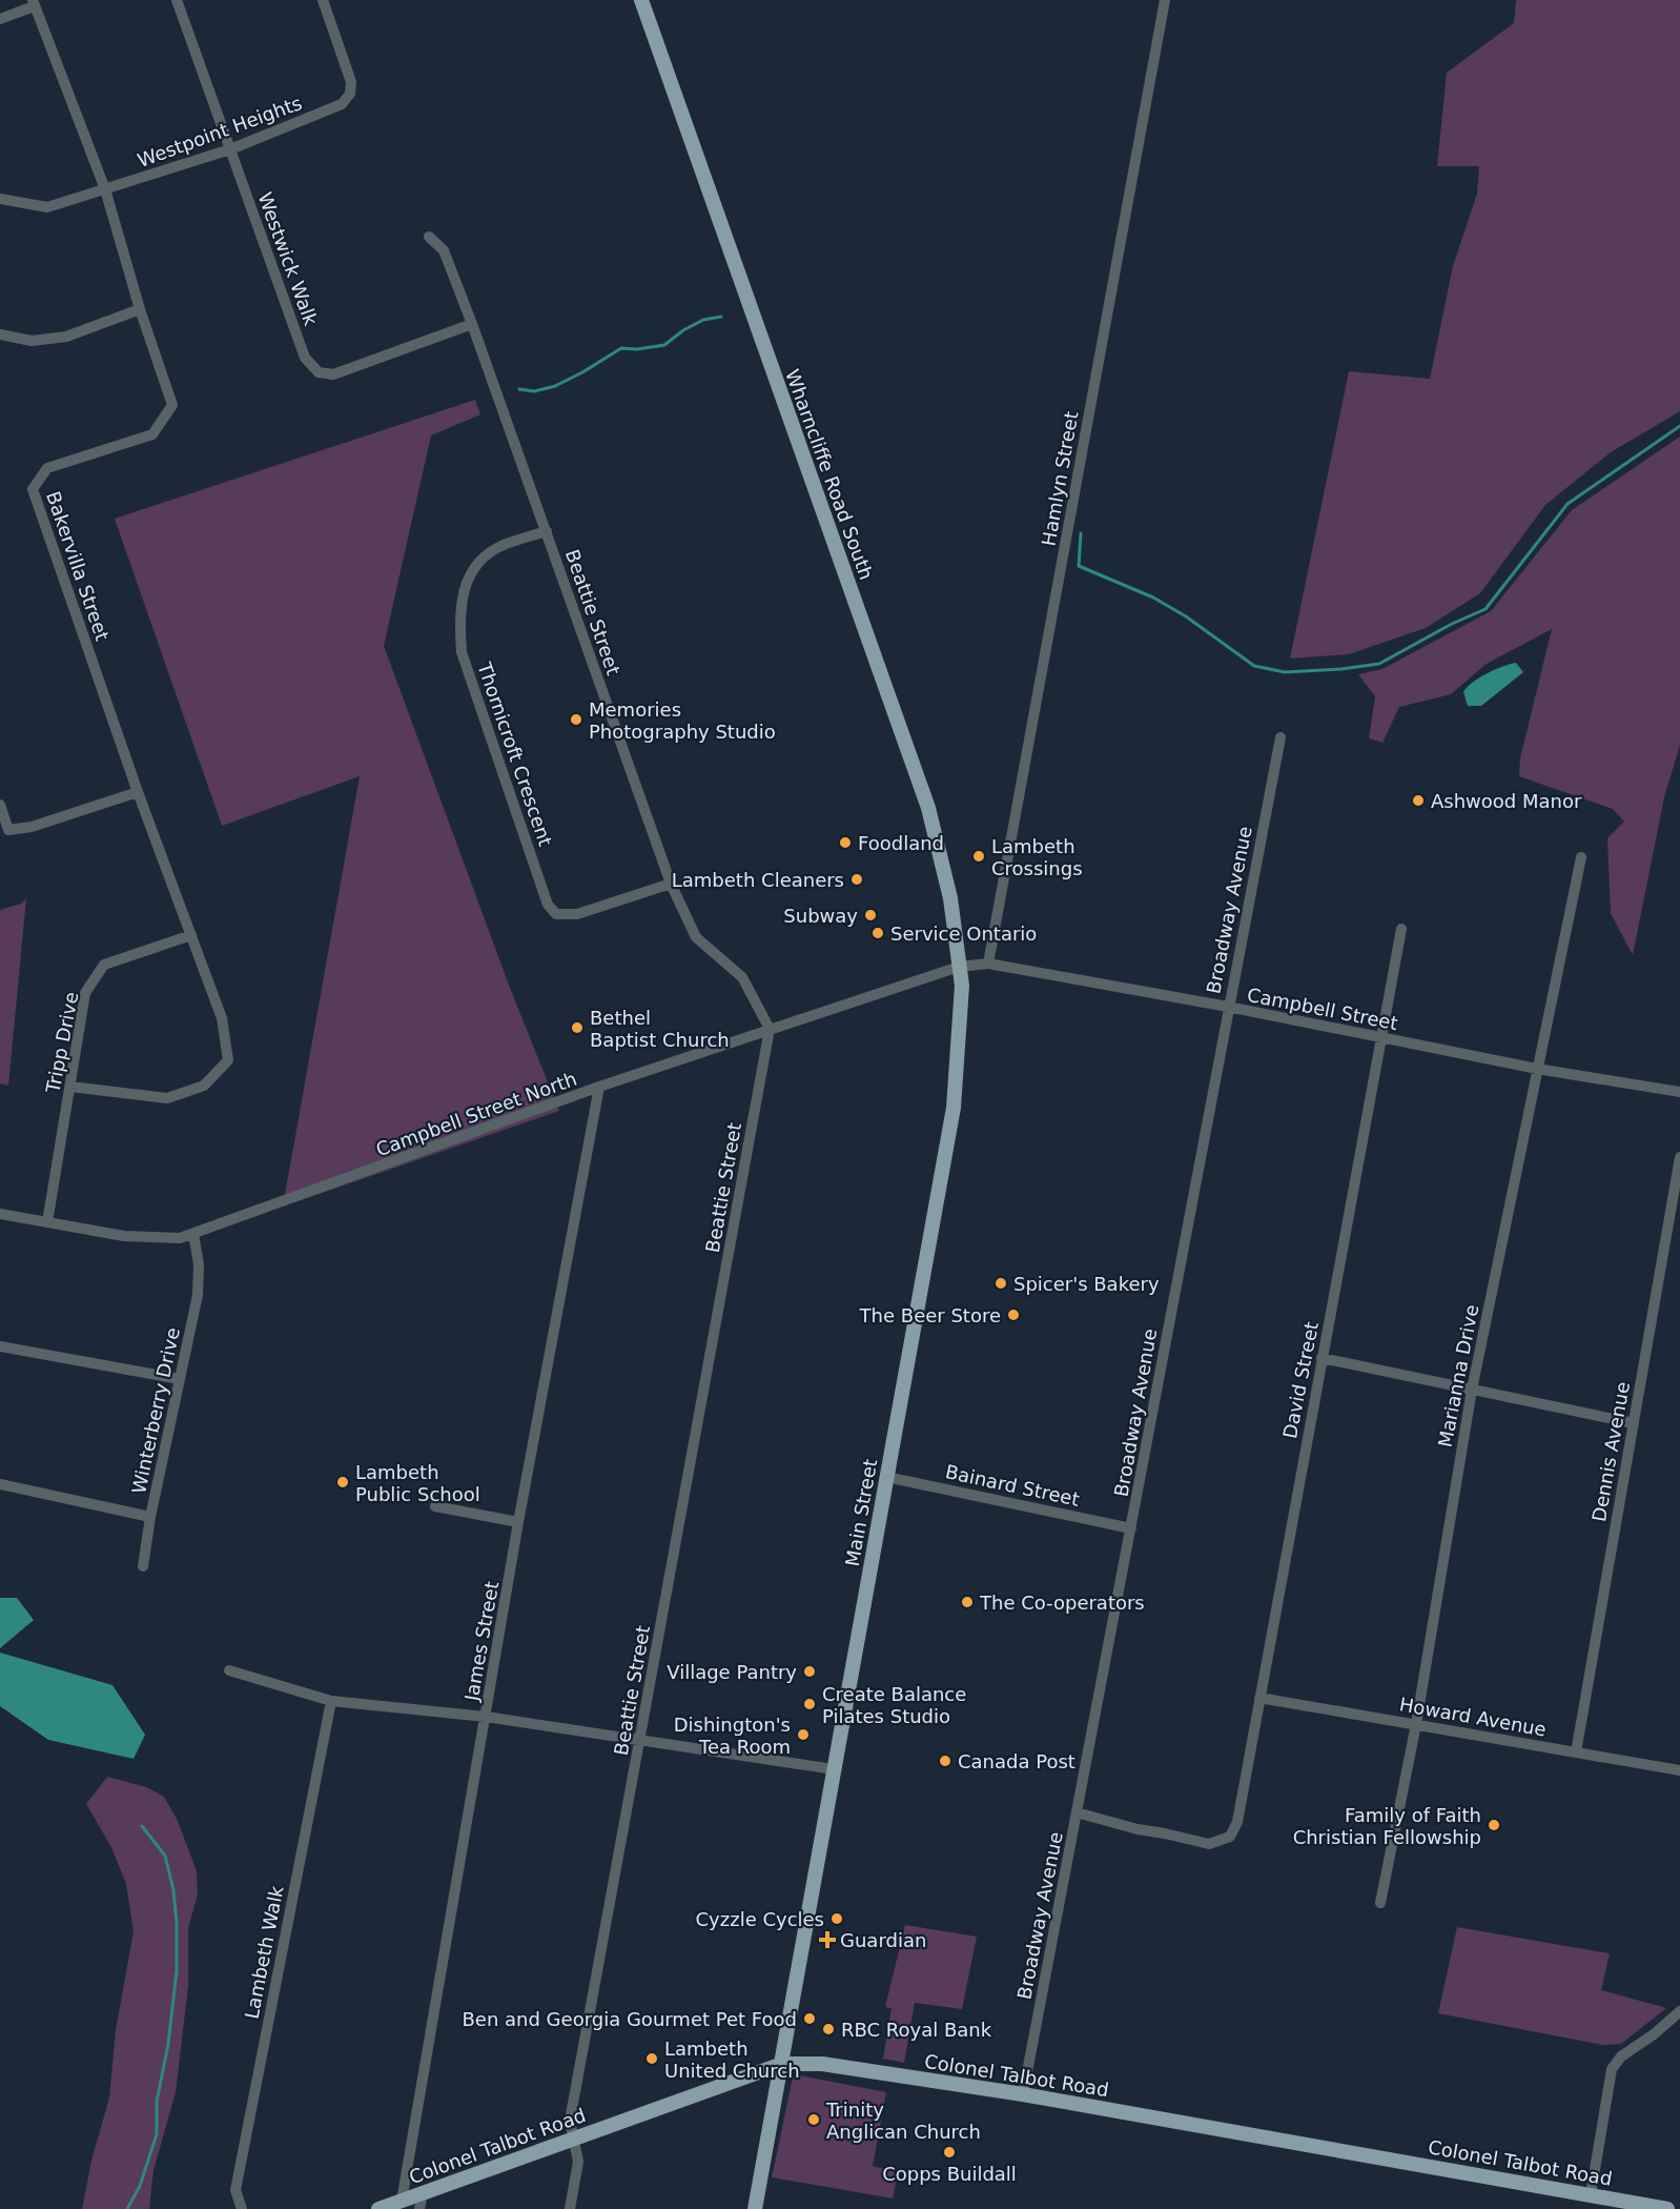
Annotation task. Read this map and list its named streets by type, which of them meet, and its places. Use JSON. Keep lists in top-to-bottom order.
{
  "streets": {
    "main road": ["Wharncliffe Road South", "Main Street", "Colonel Talbot Road"],
    "street": [
      "Westpoint Heights",
      "Westwick Walk",
      "Hamlyn Street",
      "Bakervilla Street",
      "Beattie Street",
      "Thornicroft Crescent",
      "Broadway Avenue",
      "Campbell Street",
      "Tripp Drive",
      "Campbell Street North",
      "Marianna Drive",
      "David Street",
      "Winterberry Drive",
      "Dennis Avenue",
      "Bainard Street",
      "James Street",
      "Howard Avenue",
      "Lambeth Walk"
    ]
  },
  "crossings": [
    ["Westpoint Heights", "Westwick Walk"],
    ["Westpoint Heights", "Bakervilla Street"],
    ["Westwick Walk", "Beattie Street"],
    ["Wharncliffe Road South", "Campbell Street"],
    ["Wharncliffe Road South", "Campbell Street North"],
    ["Wharncliffe Road South", "Main Street"],
    ["Hamlyn Street", "Campbell Street"],
    ["Bakervilla Street", "Tripp Drive"],
    ["Beattie Street", "Thornicroft Crescent"],
    ["Beattie Street", "Campbell Street North"],
    ["Beattie Street", "Colonel Talbot Road"],
    ["Broadway Avenue", "Campbell Street"],
    ["Broadway Avenue", "David Street"],
    ["Broadway Avenue", "Bainard Street"],
    ["Broadway Avenue", "Colonel Talbot Road"],
    ["Campbell Street", "Campbell Street North"],
    ["Campbell Street", "Marianna Drive"],
    ["Campbell Street", "David Street"],
    ["Campbell Street", "Main Street"],
    ["Tripp Drive", "Campbell Street North"],
    ["Campbell Street North", "Winterberry Drive"],
    ["Campbell Street North", "Main Street"],
    ["Campbell Street North", "James Street"],
    ["Marianna Drive", "Howard Avenue"],
    ["David Street", "Howard Avenue"],
    ["Dennis Avenue", "Howard Avenue"],
    ["Bainard Street", "Main Street"],
    ["Main Street", "Colonel Talbot Road"],
    ["James Street", "Colonel Talbot Road"]
  ],
  "places": {
    "other": [
      "Memories Photography Studio",
      "Ashwood Manor",
      "Foodland",
      "Lambeth Crossings",
      "Lambeth Cleaners",
      "Subway",
      "Service Ontario",
      "Bethel Baptist Church",
      "Spicer's Bakery",
      "The Beer Store",
      "Lambeth Public School",
      "The Co-operators",
      "Village Pantry",
      "Create Balance Pilates Studio",
      "Dishington's Tea Room",
      "Canada Post",
      "Family of Faith Christian Fellowship",
      "Cyzzle Cycles",
      "Ben and Georgia Gourmet Pet Food",
      "RBC Royal Bank",
      "Lambeth United Church",
      "Trinity Anglican Church",
      "Copps Buildall"
    ],
    "health": ["Guardian"]
  }
}
